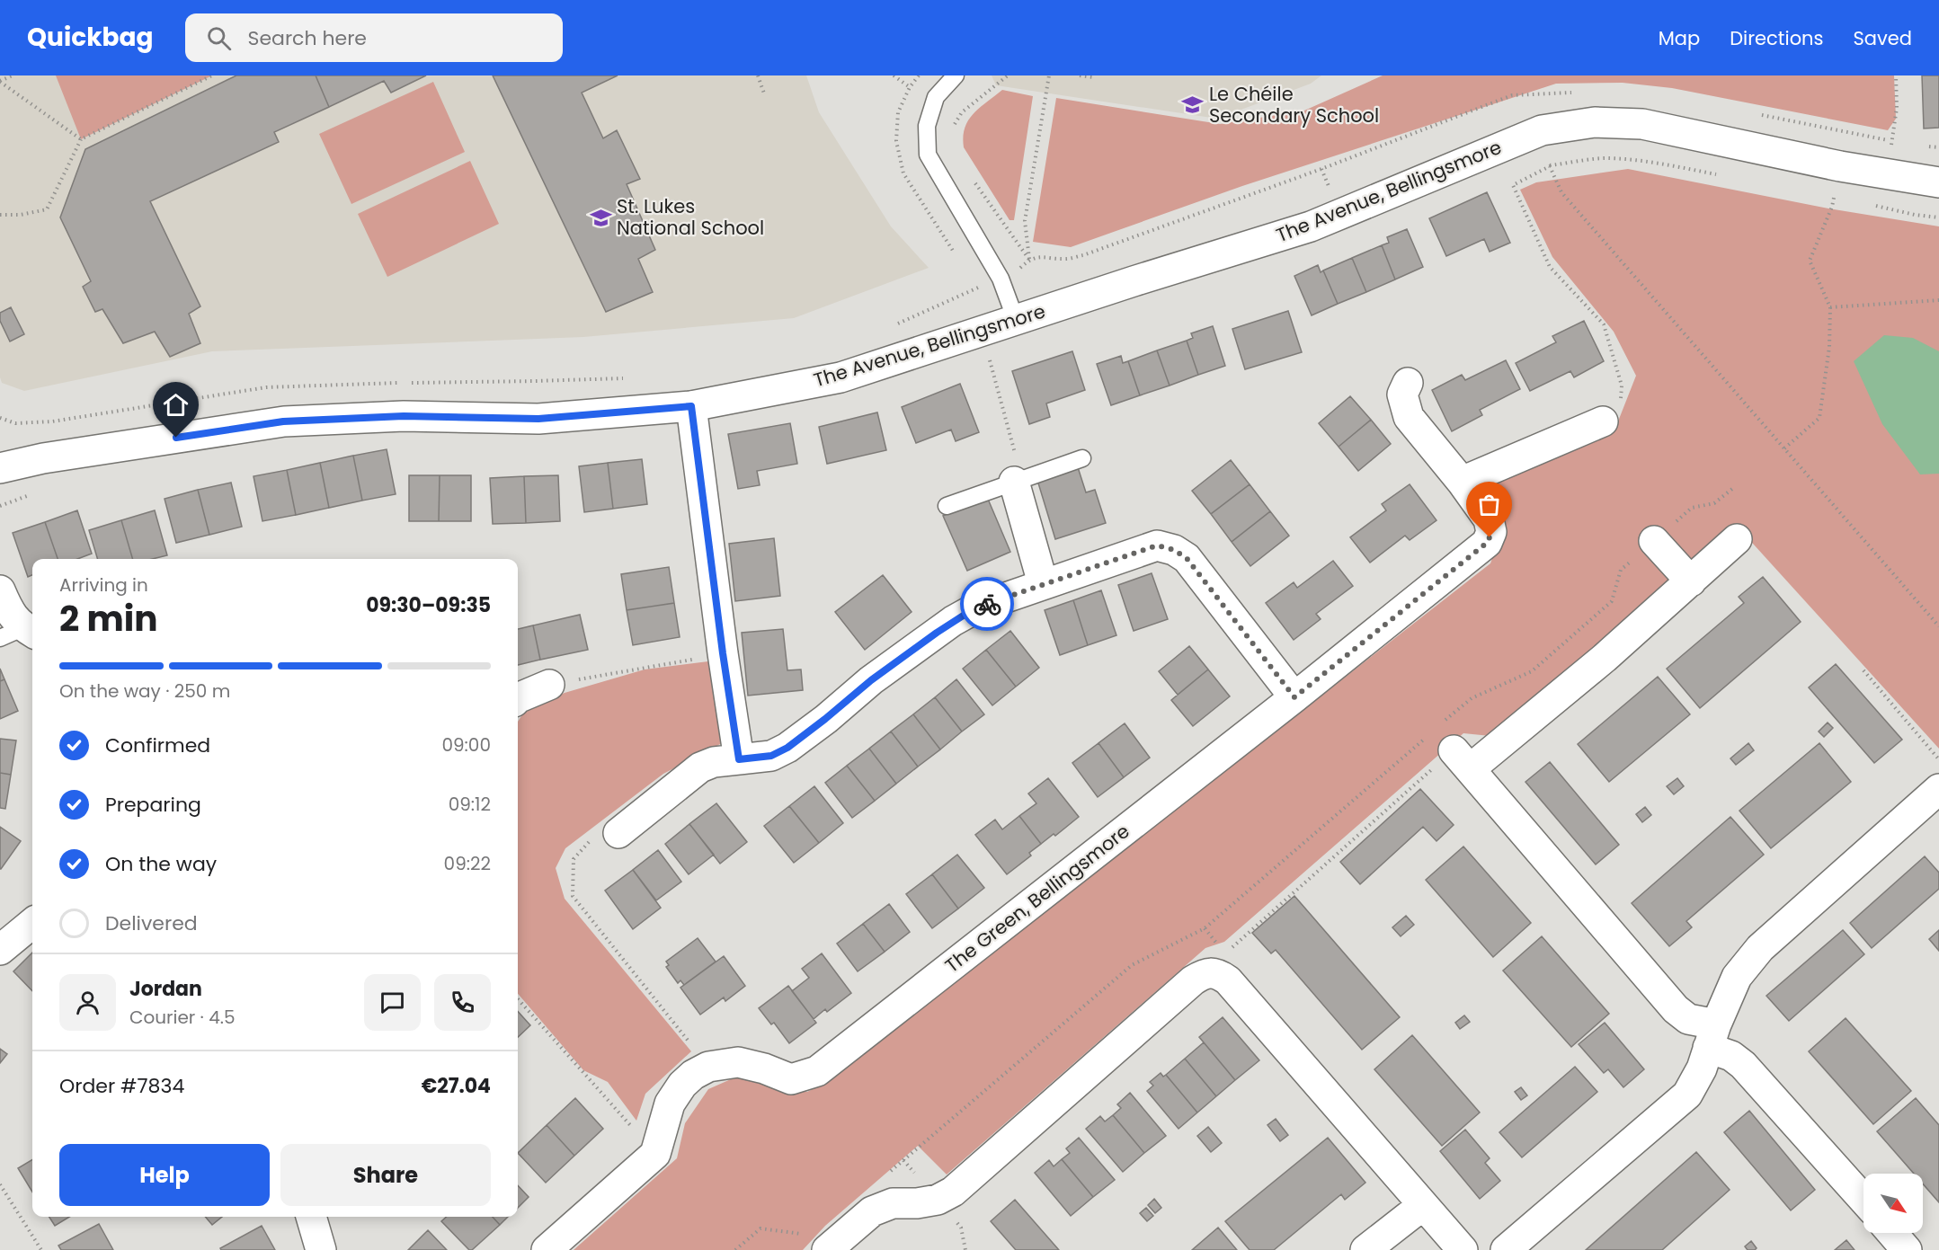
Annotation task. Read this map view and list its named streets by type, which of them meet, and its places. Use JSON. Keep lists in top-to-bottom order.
{
  "streets": {
    "street": ["The Avenue, Bellingsmore", "The Green, Bellingsmore"]
  },
  "places": {
    "school or university": ["Le Chéile Secondary School", "St. Lukes National School"]
  },
  "north": "bottom right",
  "page": {
    "header": "Quickbag",
    "search": "Search here",
    "nav": ["Map", "Directions", "Saved"],
    "heading": ["2 min", "Arriving in", "09:30–09:35"],
    "panel": [
      "Jordan",
      "Courier · 4.5",
      "Order #7834",
      "€27.04"
    ],
    "bar": "On the way · 250 m",
    "list": [
      ["Confirmed", "09:00"],
      ["Preparing", "09:12"],
      ["On the way", "09:22"],
      "Delivered"
    ],
    "buttons": ["Help", "Share"]
  }
}
